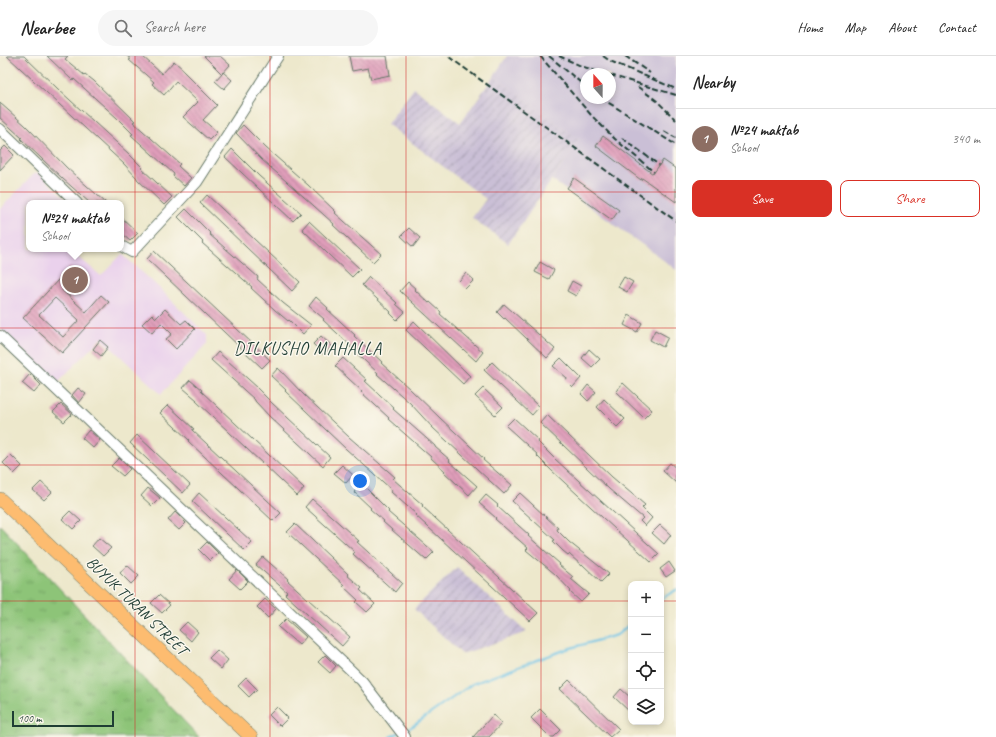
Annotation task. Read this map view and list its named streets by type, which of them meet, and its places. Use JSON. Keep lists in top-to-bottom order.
{
  "streets": {
    "main road": ["BUYUK TURAN STREET"]
  },
  "districts": ["DILKUSHO MAHALLA"],
  "scale_bar": "100 m",
  "north": "top",
  "page": {
    "header": "Nearbee",
    "search": "Search here",
    "nav": [
      "Home",
      "Map",
      "About",
      "Contact"
    ],
    "heading": "Nearby",
    "list": [
      {
        "mark": "1",
        "name": "№24 maktab",
        "note": "School",
        "value": "340 m"
      }
    ],
    "buttons": ["Save", "Share"],
    "popup": ["№24 maktab", "School"],
    "pins": "1",
    "map_buttons": ["+", "−"],
    "scale": "100 m"
  }
}
